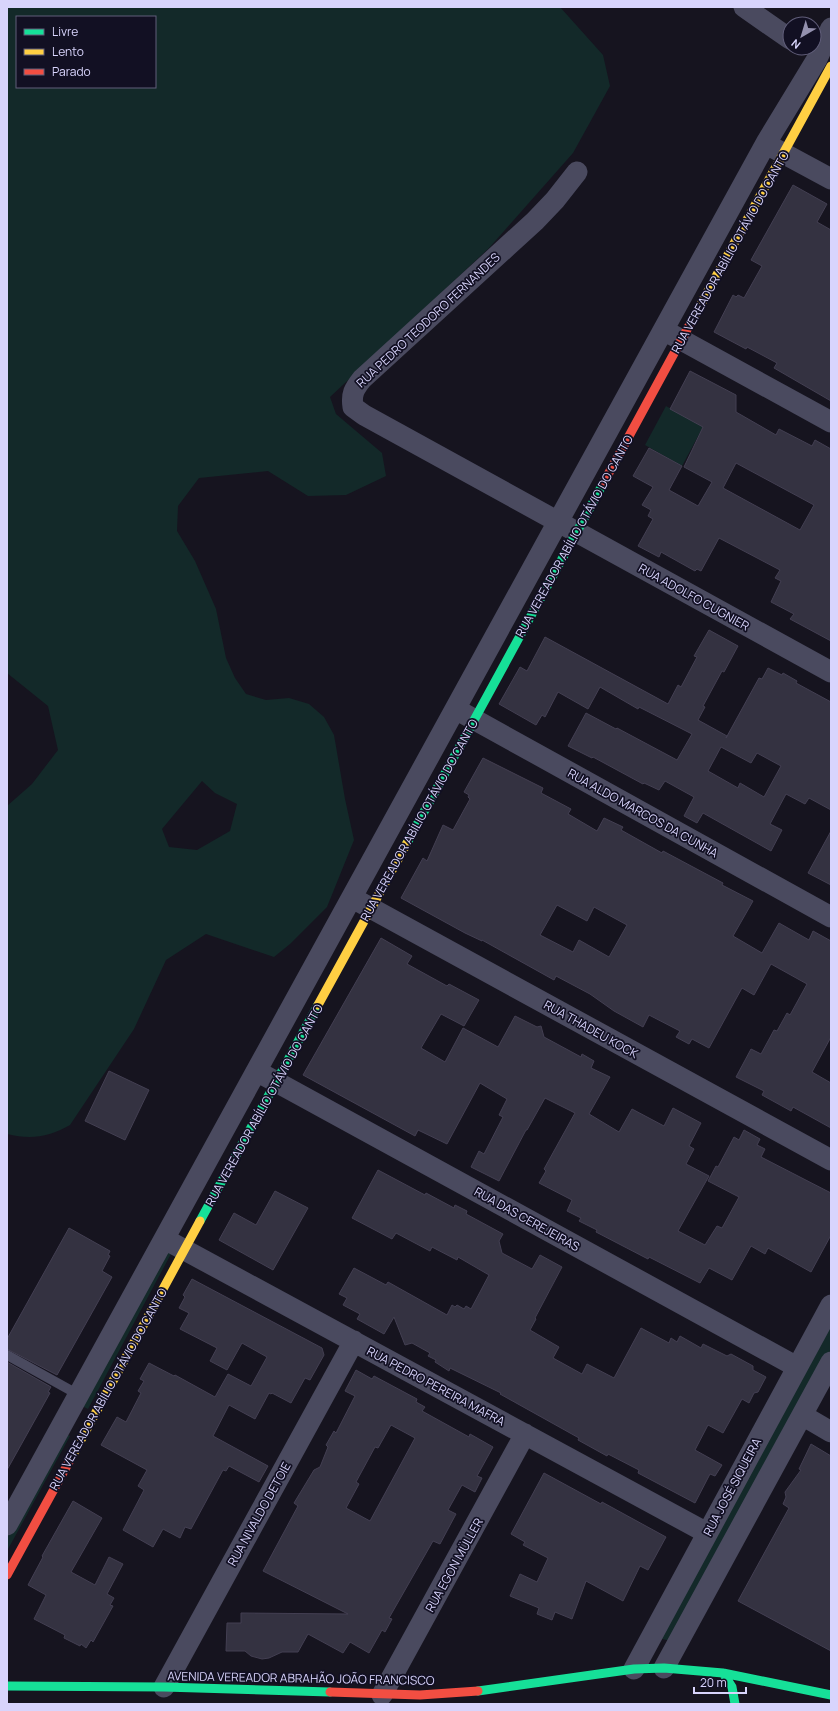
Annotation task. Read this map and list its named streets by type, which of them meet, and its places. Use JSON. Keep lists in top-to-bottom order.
{
  "streets": {
    "street": [
      "RUA VEREADOR ABÍLIO OTÁVIO DO CANTO",
      "RUA PEDRO TEODORO FERNANDES",
      "RUA ADOLFO CUGNIER",
      "RUA ALDO MARCOS DA CUNHA",
      "RUA THADEU KOCK",
      "RUA DAS CEREJEIRAS",
      "RUA PEDRO PEREIRA MAFRA",
      "RUA JOSÉ SIQUEIRA",
      "RUA NIVALDO DETOIE",
      "RUA EGON MÜLLER",
      "AVENIDA VEREADOR ABRAHÃO JOÃO FRANCISCO"
    ]
  },
  "crossings": [
    ["RUA VEREADOR ABÍLIO OTÁVIO DO CANTO", "RUA PEDRO TEODORO FERNANDES"],
    ["RUA VEREADOR ABÍLIO OTÁVIO DO CANTO", "RUA ADOLFO CUGNIER"],
    ["RUA VEREADOR ABÍLIO OTÁVIO DO CANTO", "RUA ALDO MARCOS DA CUNHA"],
    ["RUA VEREADOR ABÍLIO OTÁVIO DO CANTO", "RUA THADEU KOCK"],
    ["RUA VEREADOR ABÍLIO OTÁVIO DO CANTO", "RUA DAS CEREJEIRAS"],
    ["RUA VEREADOR ABÍLIO OTÁVIO DO CANTO", "RUA PEDRO PEREIRA MAFRA"],
    ["RUA PEDRO TEODORO FERNANDES", "RUA ADOLFO CUGNIER"],
    ["RUA DAS CEREJEIRAS", "RUA JOSÉ SIQUEIRA"],
    ["RUA PEDRO PEREIRA MAFRA", "RUA JOSÉ SIQUEIRA"],
    ["RUA PEDRO PEREIRA MAFRA", "RUA NIVALDO DETOIE"],
    ["RUA PEDRO PEREIRA MAFRA", "RUA EGON MÜLLER"],
    ["RUA JOSÉ SIQUEIRA", "AVENIDA VEREADOR ABRAHÃO JOÃO FRANCISCO"],
    ["RUA NIVALDO DETOIE", "AVENIDA VEREADOR ABRAHÃO JOÃO FRANCISCO"],
    ["RUA EGON MÜLLER", "AVENIDA VEREADOR ABRAHÃO JOÃO FRANCISCO"]
  ],
  "legend": ["Livre", "Lento", "Parado"],
  "scale_bar": "20 m",
  "north": "bottom left"
}
